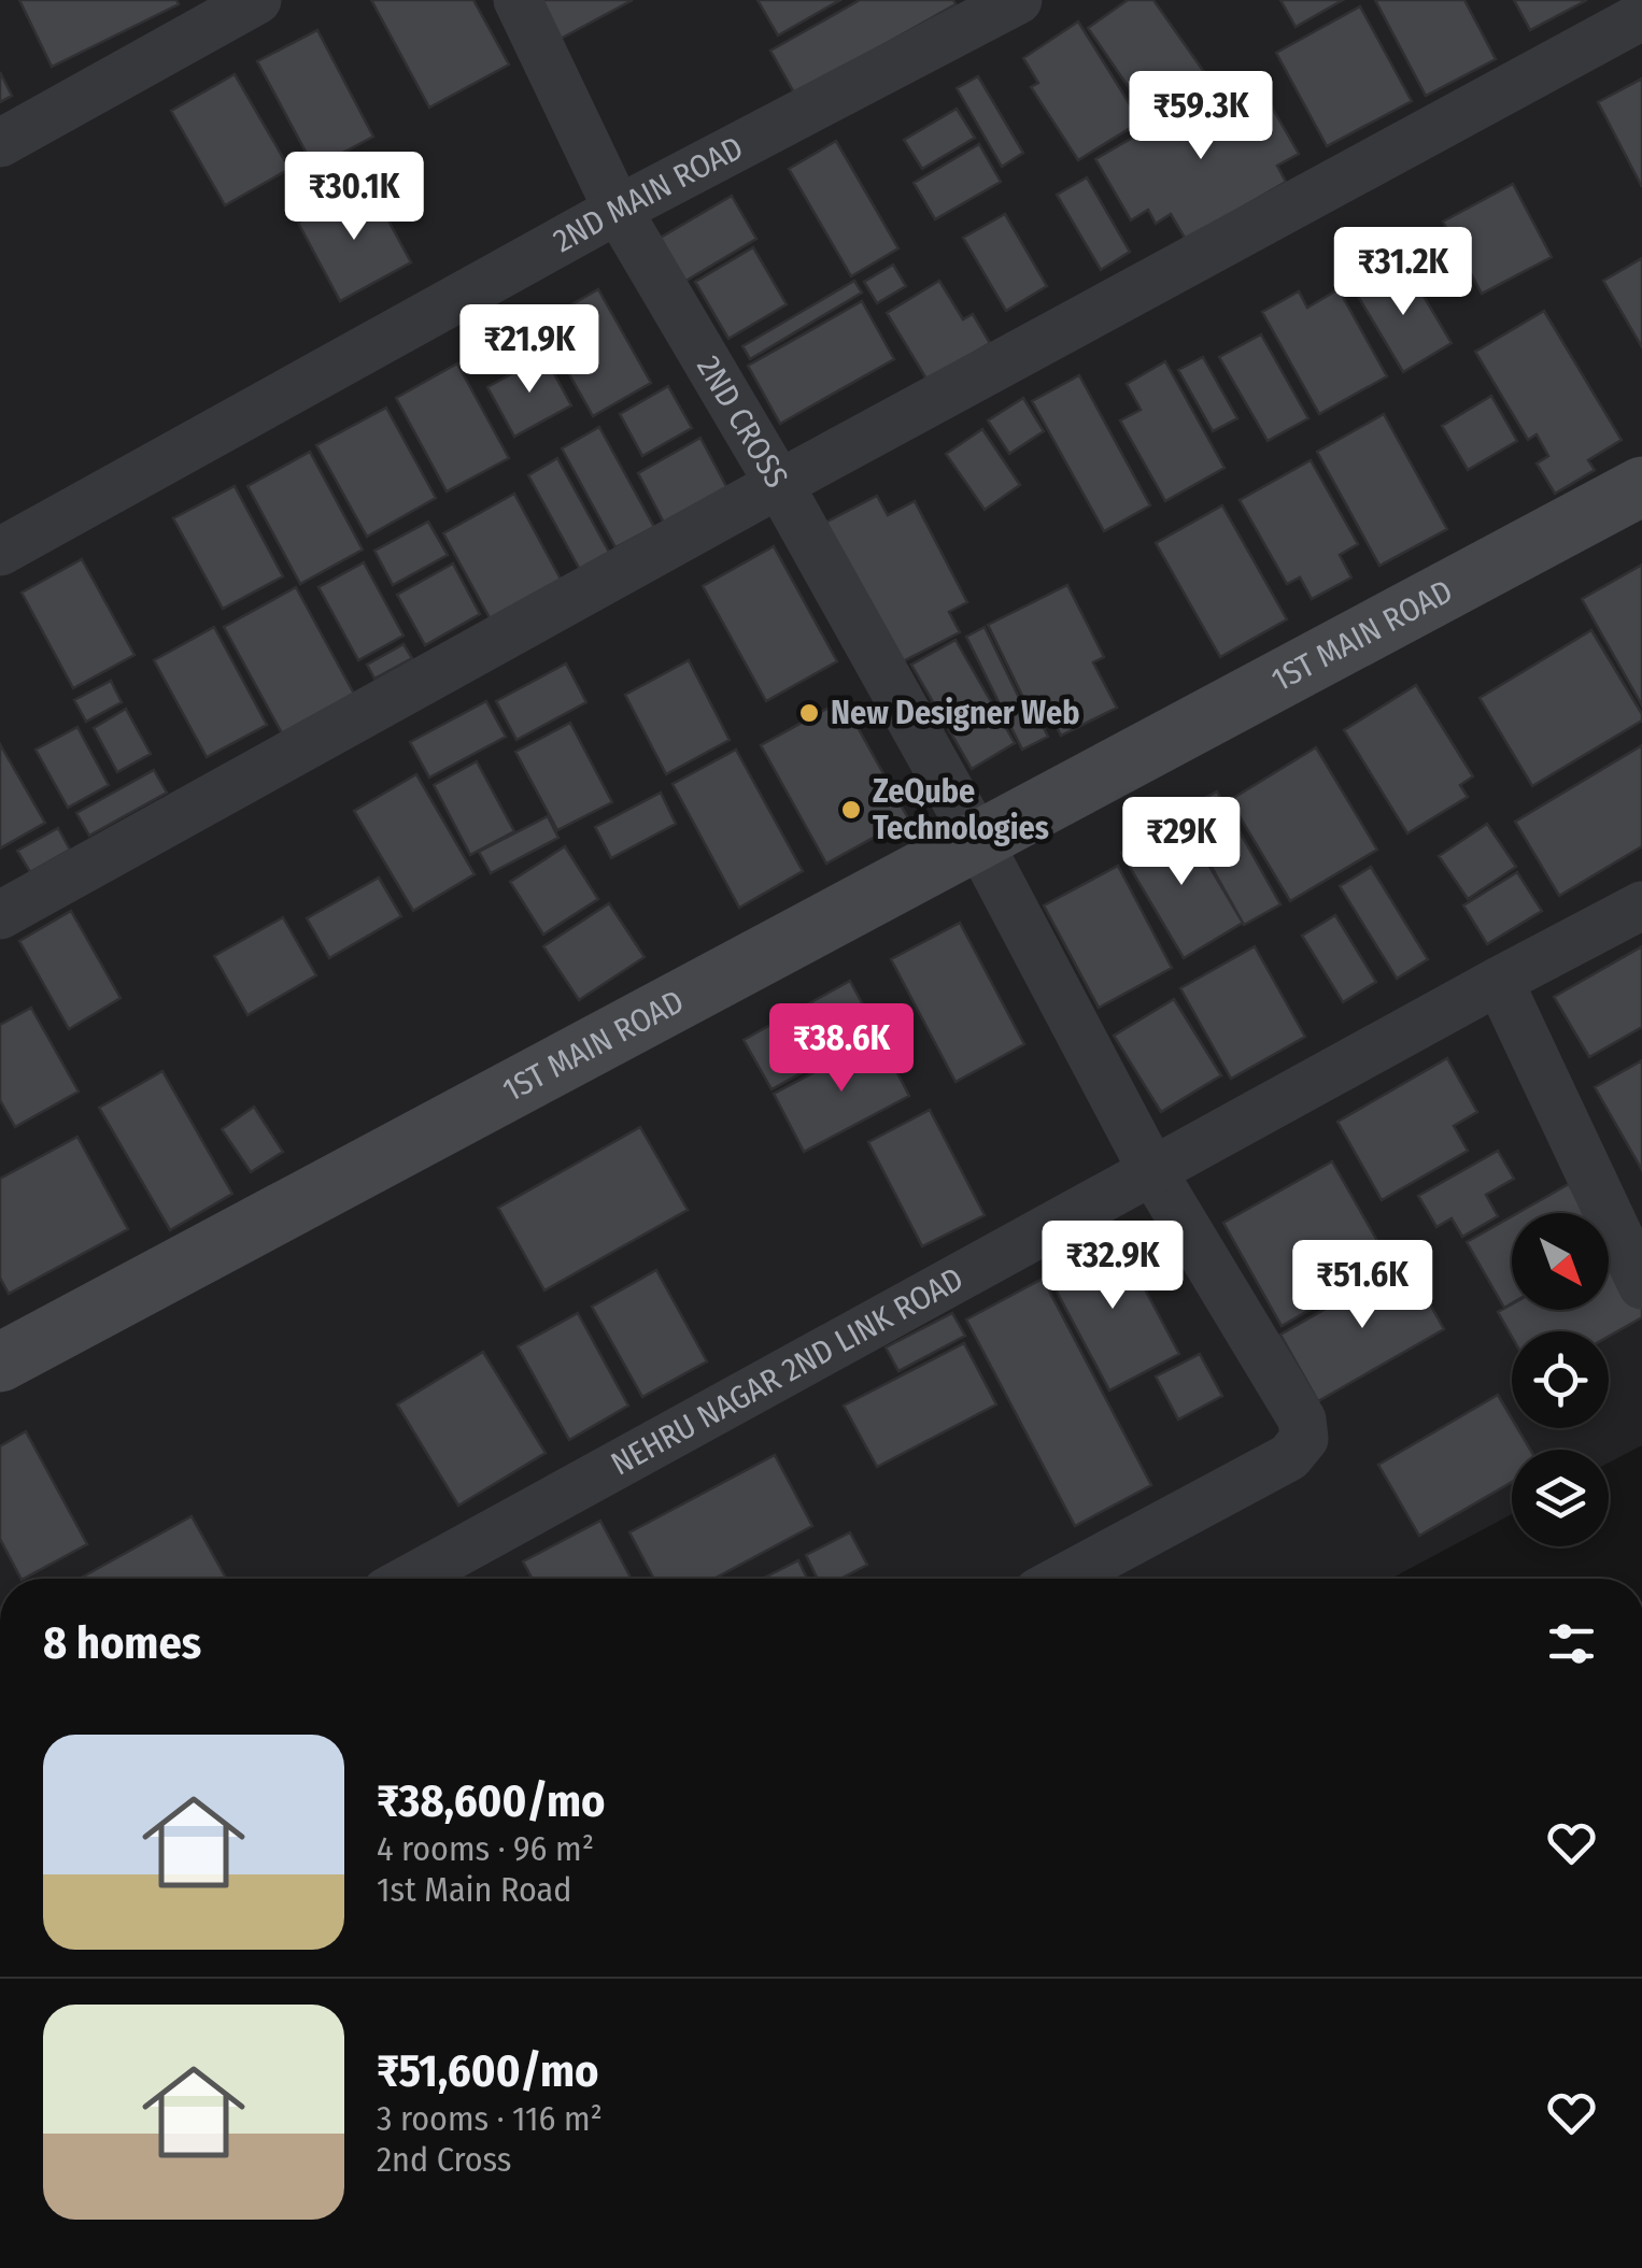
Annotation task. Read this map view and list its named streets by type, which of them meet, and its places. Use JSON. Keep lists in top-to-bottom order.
{
  "streets": {
    "street": [
      "2ND MAIN ROAD",
      "2ND CROSS",
      "1ST MAIN ROAD",
      "NEHRU NAGAR 2ND LINK ROAD"
    ]
  },
  "crossings": [
    ["2ND MAIN ROAD", "2ND CROSS"],
    ["2ND CROSS", "1ST MAIN ROAD"],
    ["2ND CROSS", "NEHRU NAGAR 2ND LINK ROAD"]
  ],
  "places": ["New Designer Web", "ZeQube Technologies"],
  "north": "bottom right",
  "page": {
    "price": [
      "₹59.3K",
      "₹30.1K",
      "₹31.2K",
      "₹21.9K",
      "₹29K",
      "₹38.6K",
      "₹32.9K",
      "₹51.6K"
    ],
    "heading": "8 homes",
    "list": [
      {
        "name": "₹38,600/mo",
        "note": "4 rooms · 96 m² · 1st Main Road"
      },
      {
        "name": "₹51,600/mo",
        "note": "3 rooms · 116 m² · 2nd Cross"
      }
    ]
  }
}
